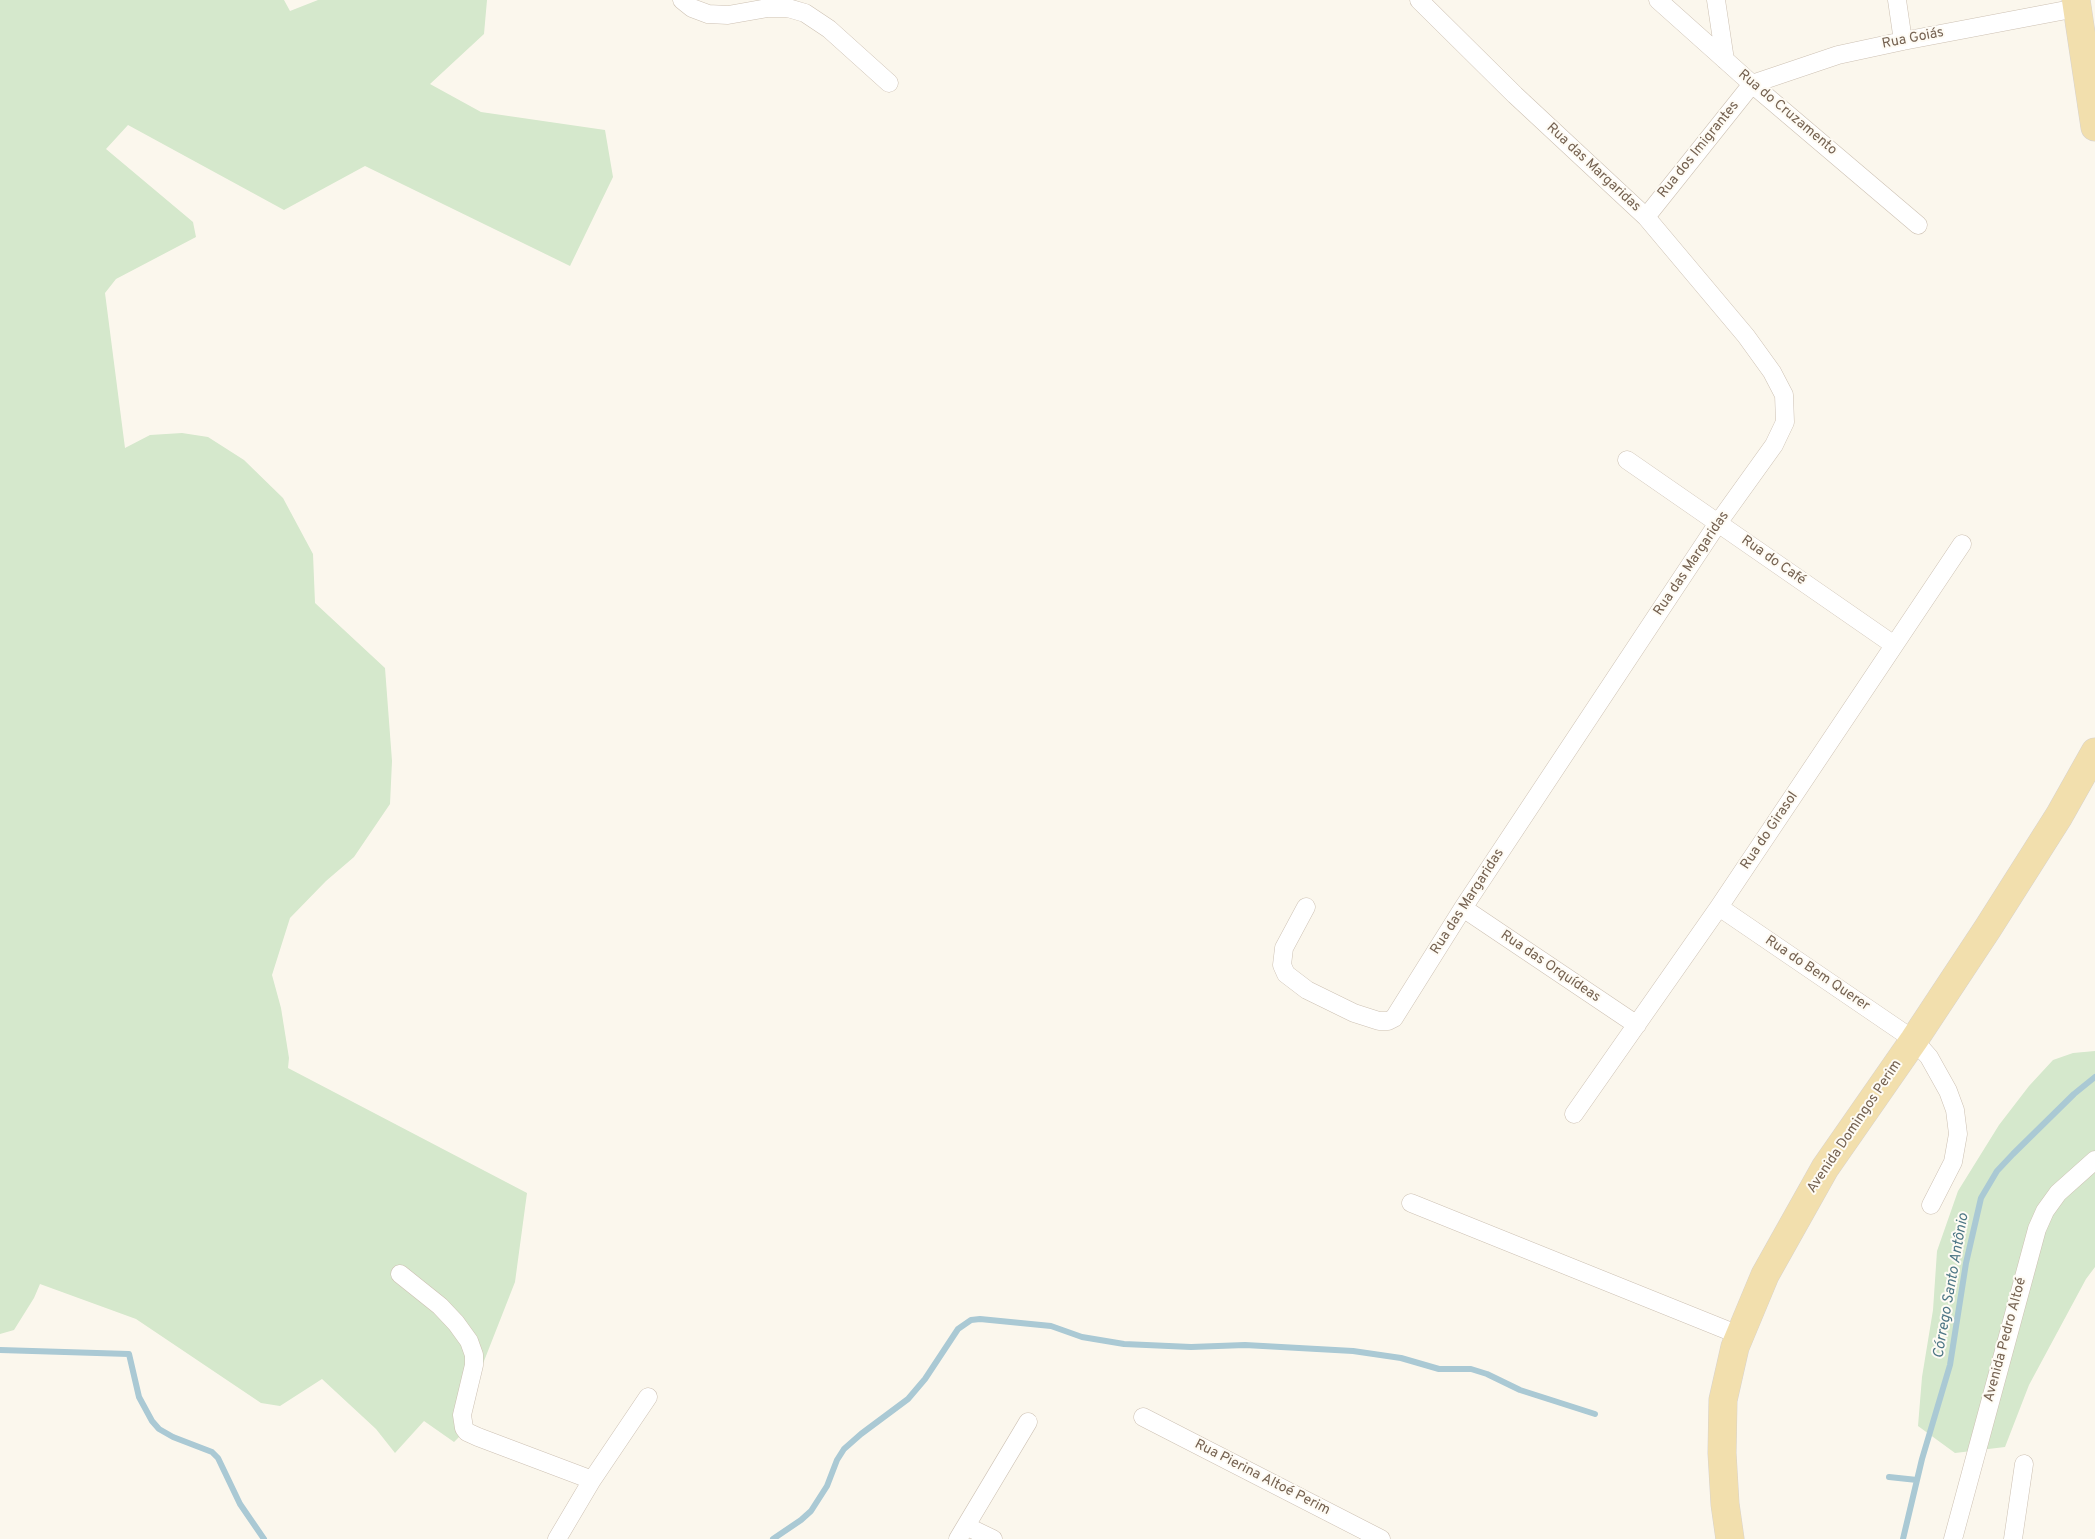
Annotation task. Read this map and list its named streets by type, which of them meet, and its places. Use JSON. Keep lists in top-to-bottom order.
{
  "streets": {
    "main road": ["Avenida Domingos Perim"],
    "street": [
      "Rua Goiás",
      "Rua do Cruzamento",
      "Rua dos Imigrantes",
      "Rua das Margaridas",
      "Rua do Café",
      "Rua do Girasol",
      "Rua das Orquídeas",
      "Rua do Bem Querer",
      "Avenida Pedro Altoé",
      "Rua Pierina Altoé Perim"
    ]
  },
  "crossings": [
    ["Rua Goiás", "Rua do Cruzamento"],
    ["Rua Goiás", "Rua dos Imigrantes"],
    ["Rua do Cruzamento", "Rua dos Imigrantes"],
    ["Rua dos Imigrantes", "Rua das Margaridas"],
    ["Rua das Margaridas", "Rua do Café"],
    ["Rua das Margaridas", "Rua das Orquídeas"],
    ["Rua do Café", "Rua do Girasol"],
    ["Rua do Girasol", "Rua das Orquídeas"],
    ["Rua do Girasol", "Rua do Bem Querer"],
    ["Rua do Bem Querer", "Avenida Domingos Perim"]
  ],
  "water": ["Córrego Santo Antônio"]
}
